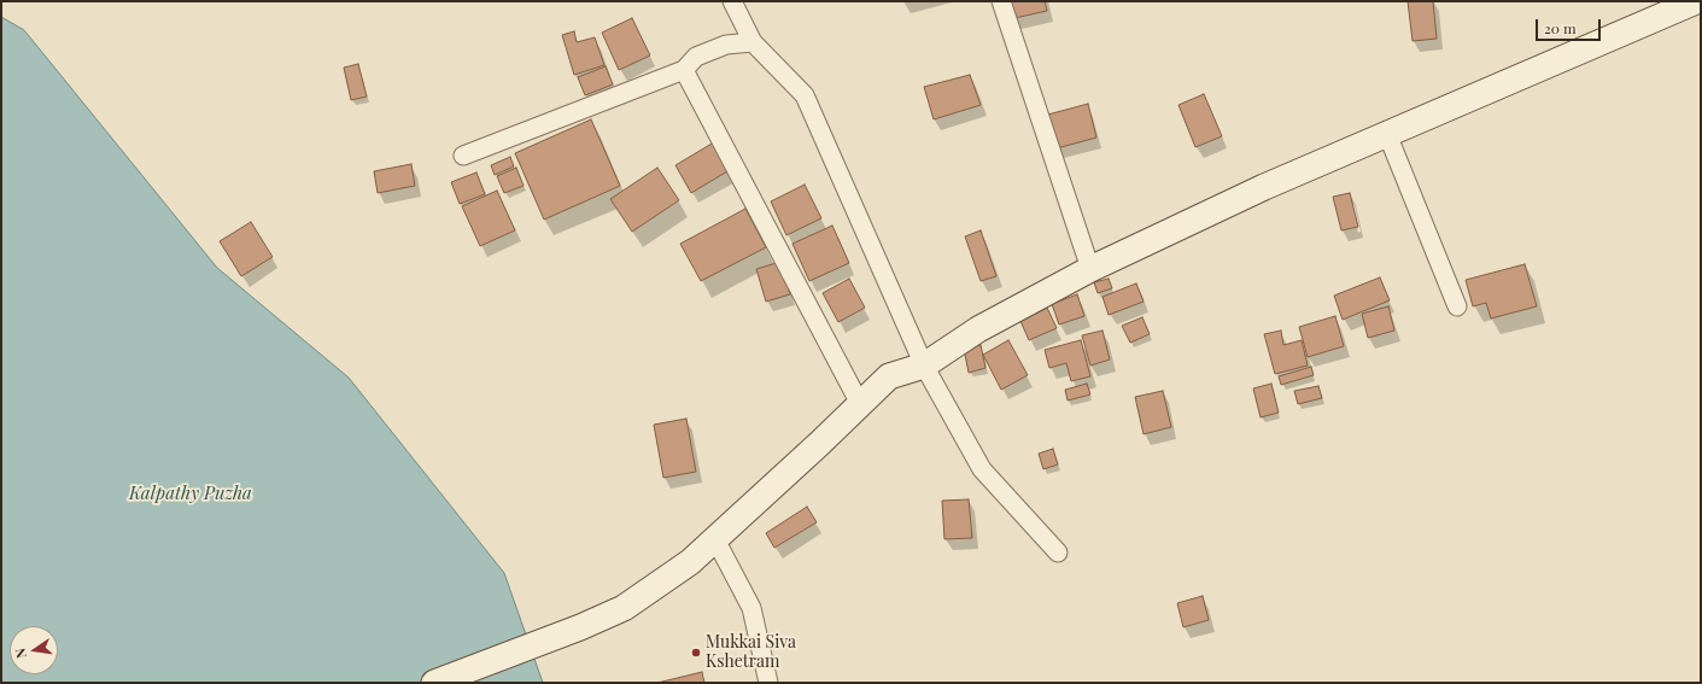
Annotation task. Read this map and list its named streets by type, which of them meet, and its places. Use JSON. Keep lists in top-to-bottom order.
{
  "water": ["Kalpathy Puzha"],
  "places": ["Mukkai Siva Kshetram"],
  "scale_bar": "20 m",
  "north": "left"
}
